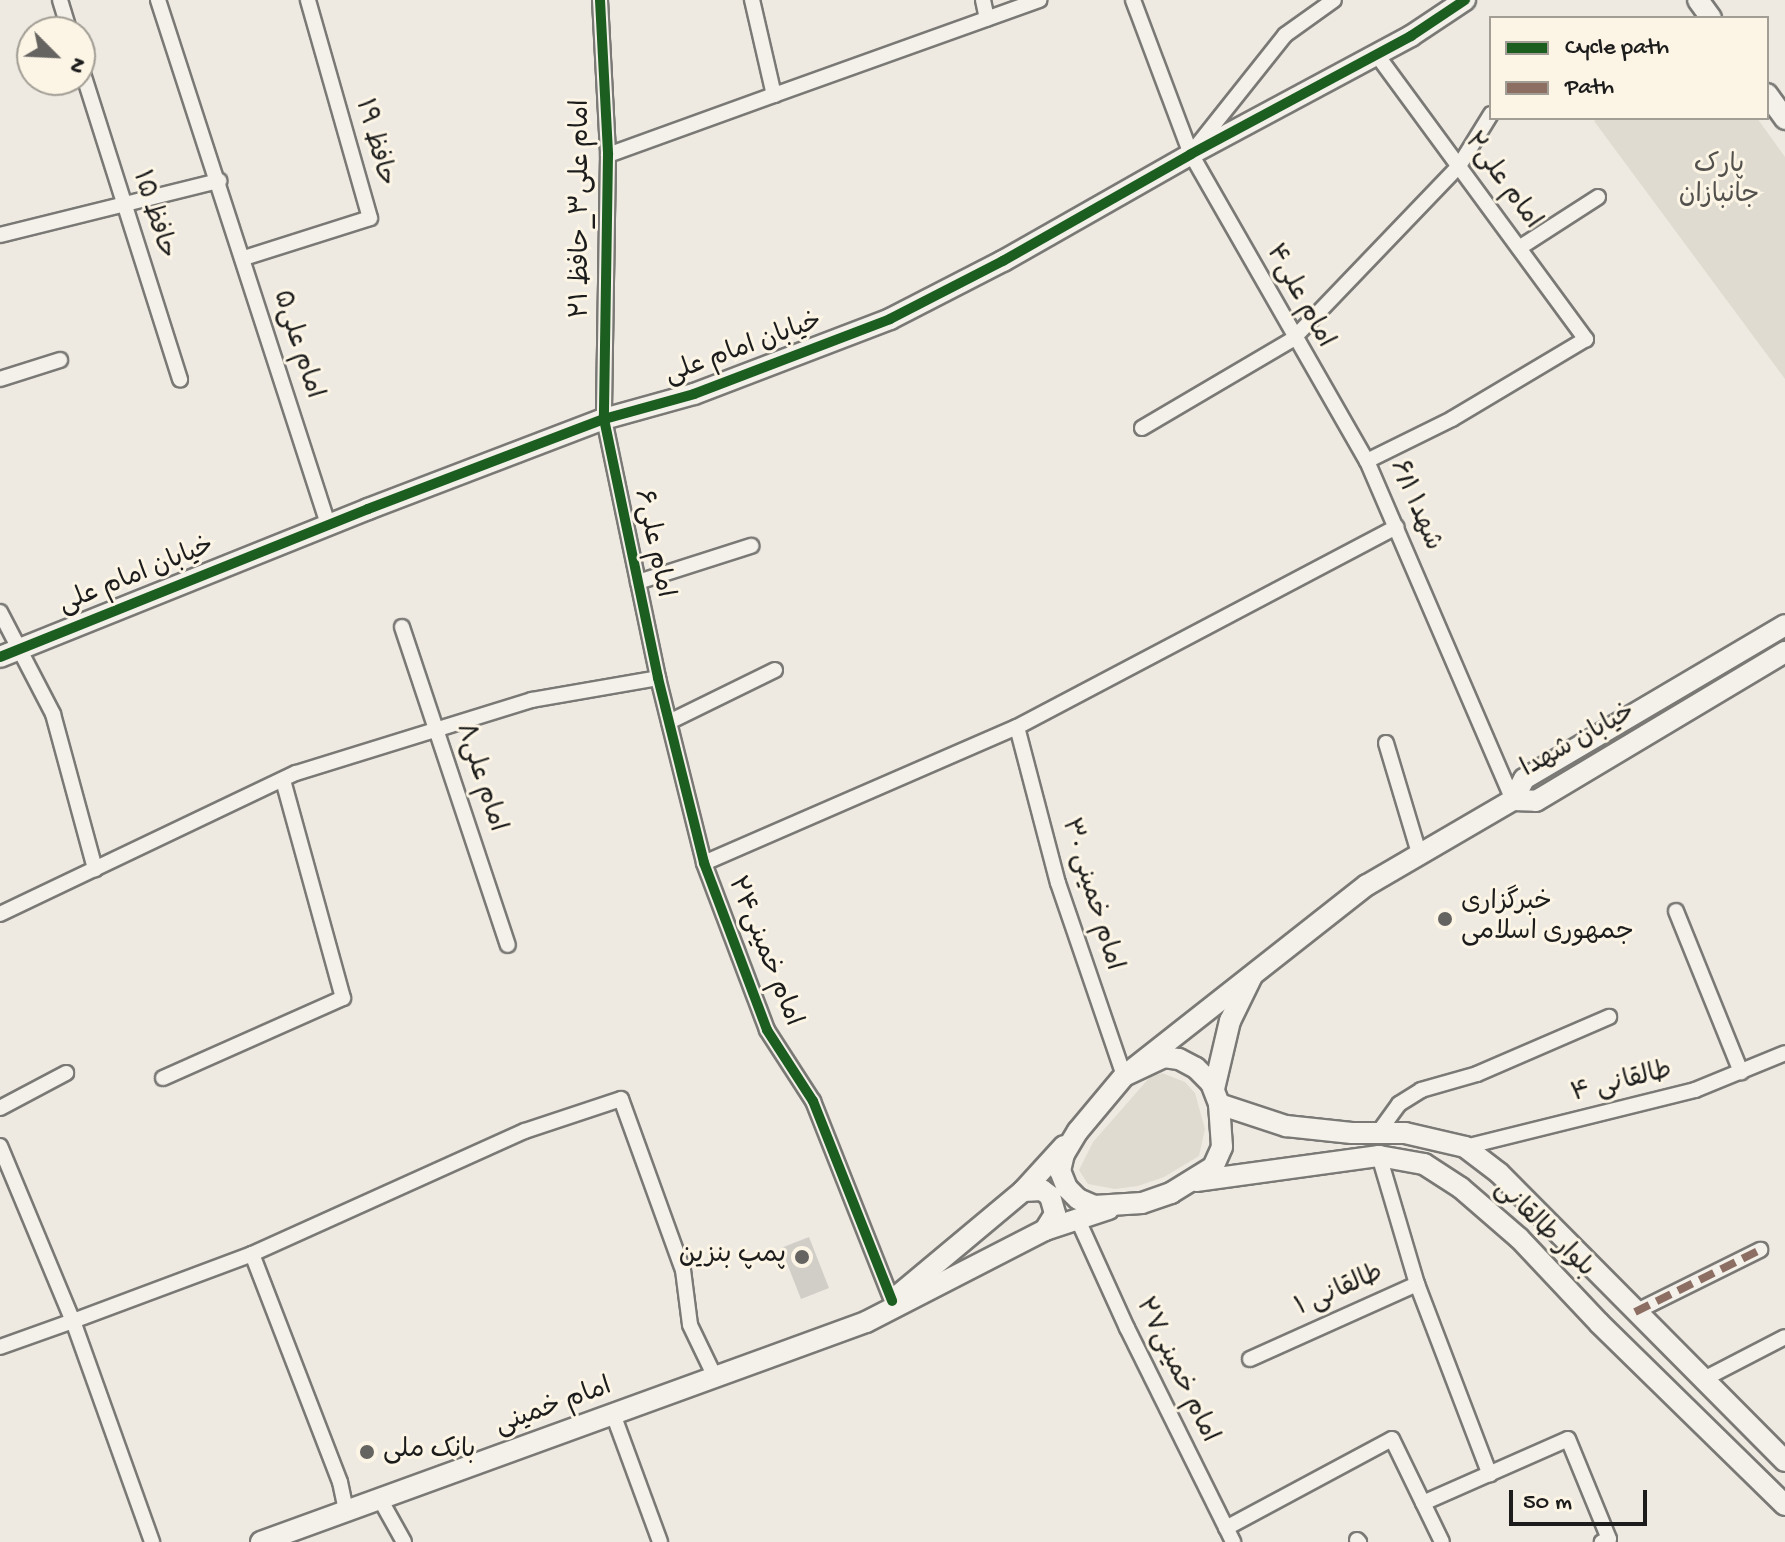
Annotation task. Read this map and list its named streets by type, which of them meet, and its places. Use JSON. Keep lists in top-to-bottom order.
{
  "streets": {
    "main road": [
      "خیابان امام علی",
      "خیابان شهدا",
      "بلوار طالقانی",
      "امام خمینی"
    ],
    "street": [
      "حافظ ۱۹",
      "امام علی۲",
      "امام علی۳_حافظ ۲۱",
      "حافظ ۱۵",
      "امام علی۴",
      "امام علی۵",
      "شهد۱ ۶/۱",
      "امام علی۶",
      "امام علی۸",
      "امام خمینی ۳۰",
      "امام خمینی۲۴",
      "طالقانی ۴",
      "طالقانی ۱",
      "امام خمینی۲۷"
    ]
  },
  "crossings": [
    ["حافظ ۱۹", "امام علی۵"],
    ["امام علی۲", "خیابان امام علی"],
    ["امام علی۲", "شهد۱ ۶/۱"],
    ["امام علی۳_حافظ ۲۱", "خیابان امام علی"],
    ["امام علی۳_حافظ ۲۱", "امام علی۶"],
    ["امام علی۴", "خیابان امام علی"],
    ["امام علی۴", "شهد۱ ۶/۱"],
    ["امام علی۵", "خیابان امام علی"],
    ["خیابان امام علی", "امام علی۶"],
    ["شهد۱ ۶/۱", "خیابان شهدا"],
    ["امام علی۶", "امام خمینی۲۴"],
    ["امام خمینی ۳۰", "بلوار طالقانی"],
    ["امام خمینی ۳۰", "امام خمینی"],
    ["امام خمینی۲۴", "امام خمینی"],
    ["طالقانی ۴", "بلوار طالقانی"],
    ["بلوار طالقانی", "طالقانی ۱"],
    ["بلوار طالقانی", "امام خمینی"],
    ["امام خمینی۲۷", "امام خمینی"]
  ],
  "parks": ["پارک جانبازان"],
  "places": ["خبرگزاری جمهوری اسلامی", "پمپ بنزین", "بانک ملی"],
  "legend": ["Cycle path", "Path"],
  "scale_bar": "50 m",
  "north": "bottom right"
}
